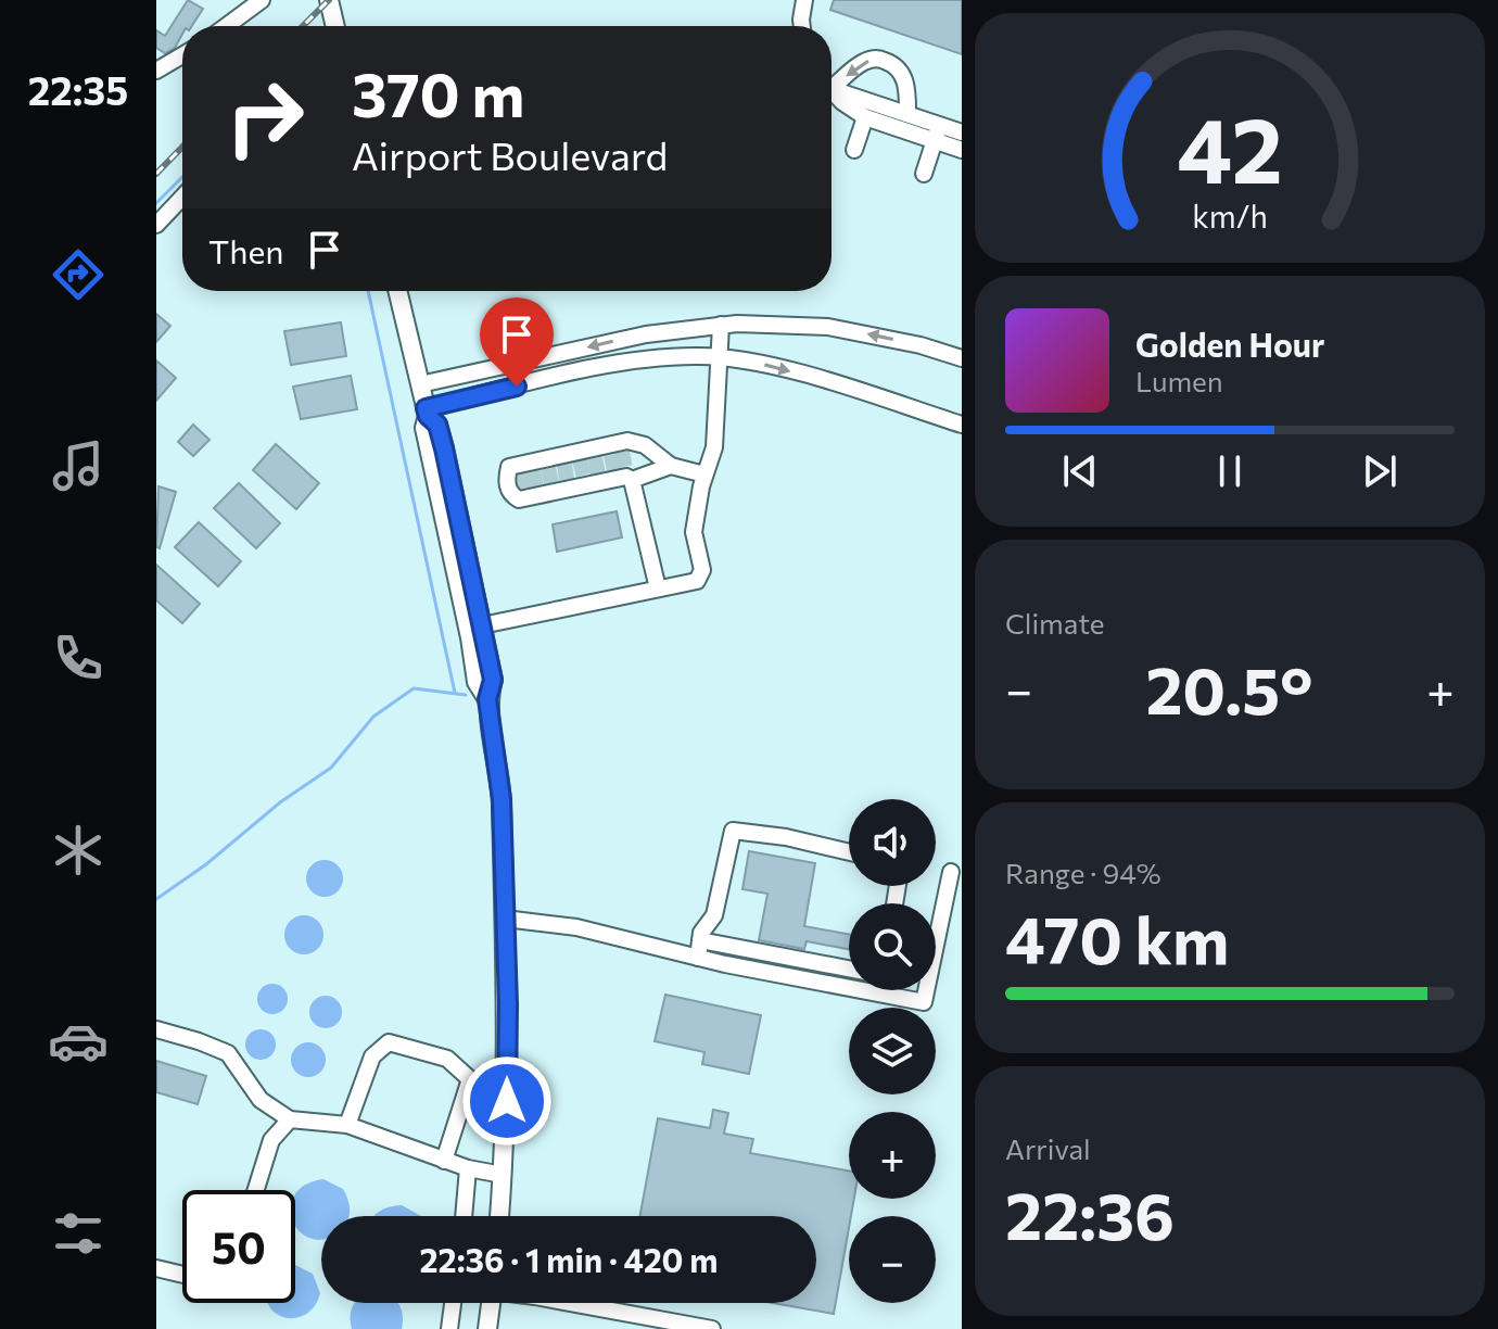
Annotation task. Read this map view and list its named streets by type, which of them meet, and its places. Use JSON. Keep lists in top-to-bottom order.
{
  "page": {
    "tabs": "22:35",
    "turn": ["370 m", "Airport Boulevard"],
    "then": "Then",
    "song": ["Golden Hour", "Lumen"],
    "tile": [
      "Climate",
      ["Range · 94%", "470 km"],
      ["Arrival", "22:36"]
    ],
    "heat": ["−", "20.5°", "+"],
    "map_buttons": ["+", "−"],
    "limit": "50",
    "trip": "22:36 · 1 min · 420 m",
    "gauge": ["42", "km/h"]
  }
}
